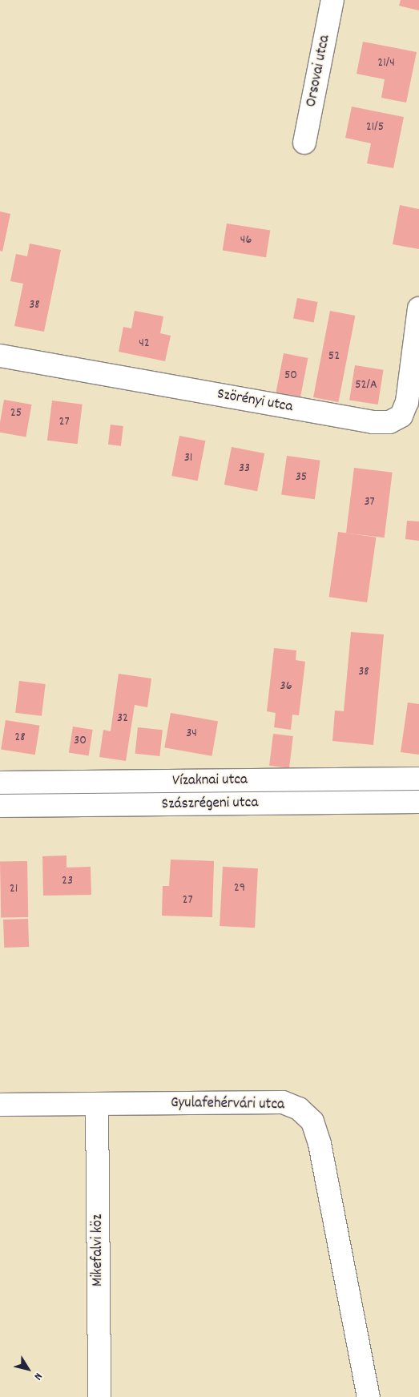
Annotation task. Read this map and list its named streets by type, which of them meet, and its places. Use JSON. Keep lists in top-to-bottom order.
{
  "streets": {
    "street": [
      "Orsovai utca",
      "Szörényi utca",
      "Vízaknai utca",
      "Szászrégeni utca",
      "Gyulafehérvári utca",
      "Mikefalvi köz"
    ]
  },
  "crossings": [
    ["Gyulafehérvári utca", "Mikefalvi köz"]
  ],
  "house_numbers": [
    "21/4",
    "21/5",
    "46",
    "38",
    "42",
    "52",
    "50",
    "52/A",
    "25",
    "27",
    "31",
    "33",
    "35",
    "37",
    "38",
    "36",
    "32",
    "34",
    "28",
    "30",
    "23",
    "29",
    "21",
    "27"
  ],
  "north": "bottom right"
}
